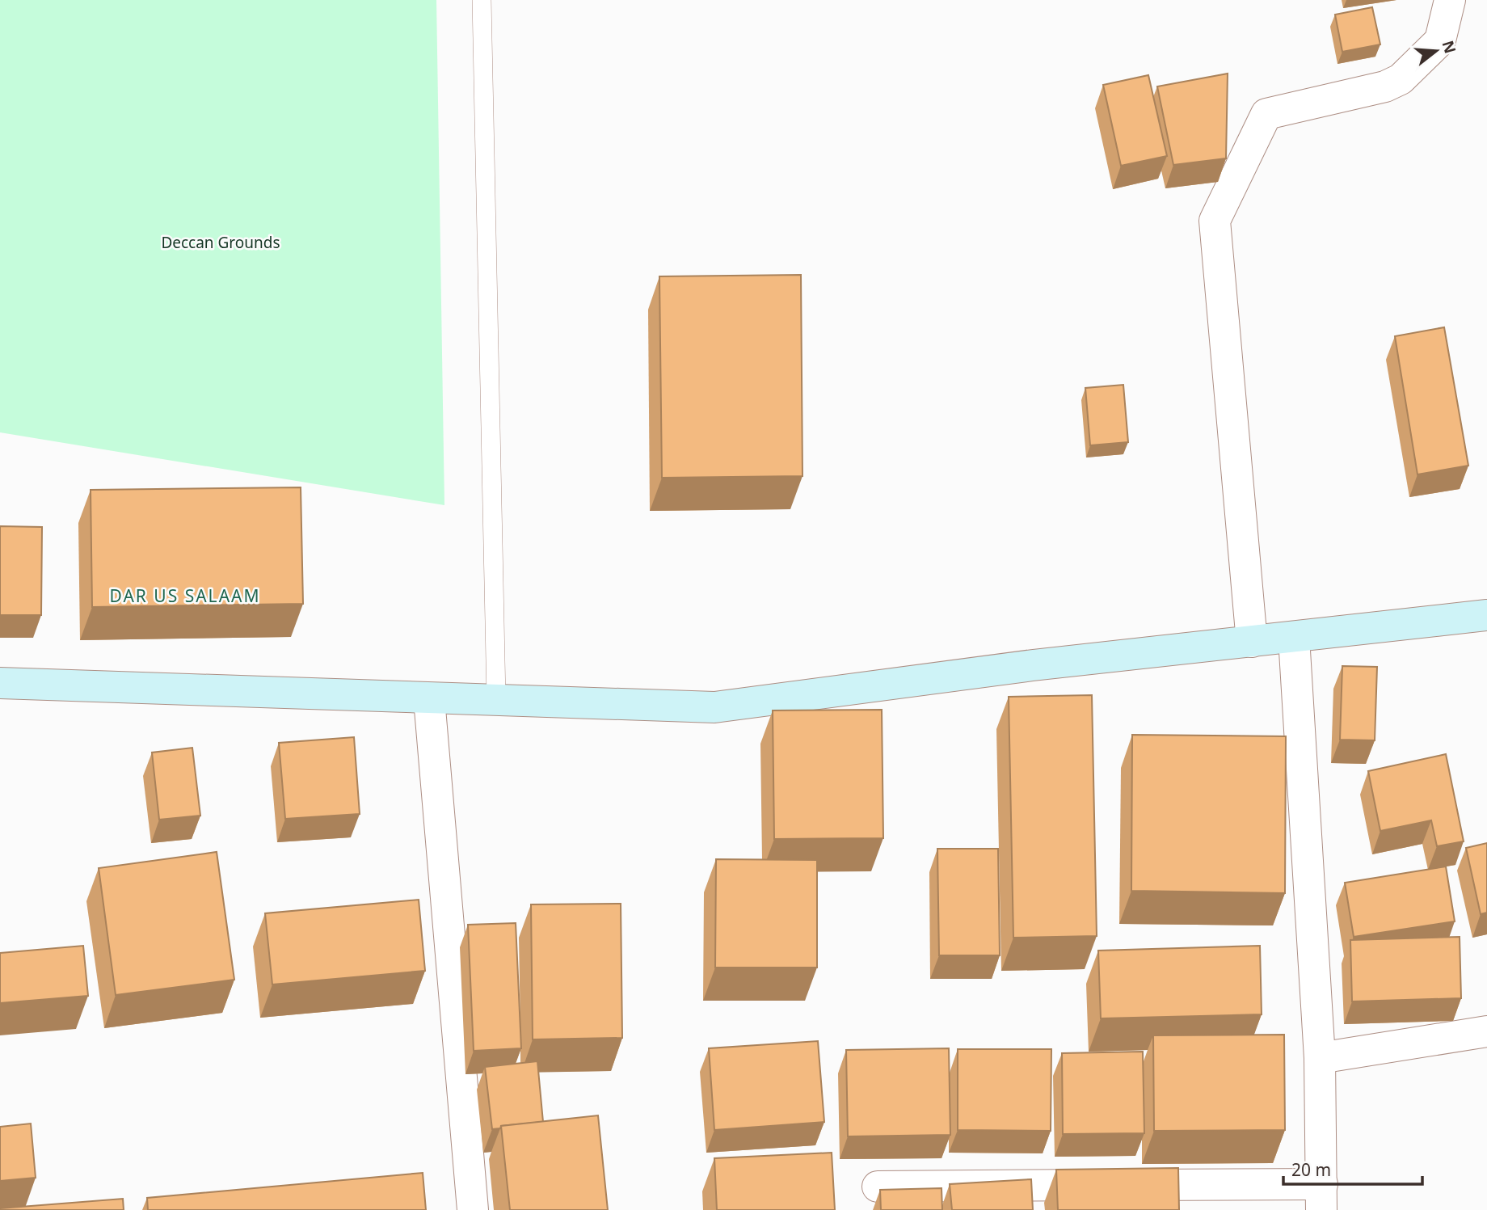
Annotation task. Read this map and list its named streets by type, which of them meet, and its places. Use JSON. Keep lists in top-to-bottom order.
{
  "districts": ["DAR US SALAAM"],
  "parks": ["Deccan Grounds"],
  "scale_bar": "20 m",
  "north": "right"
}
